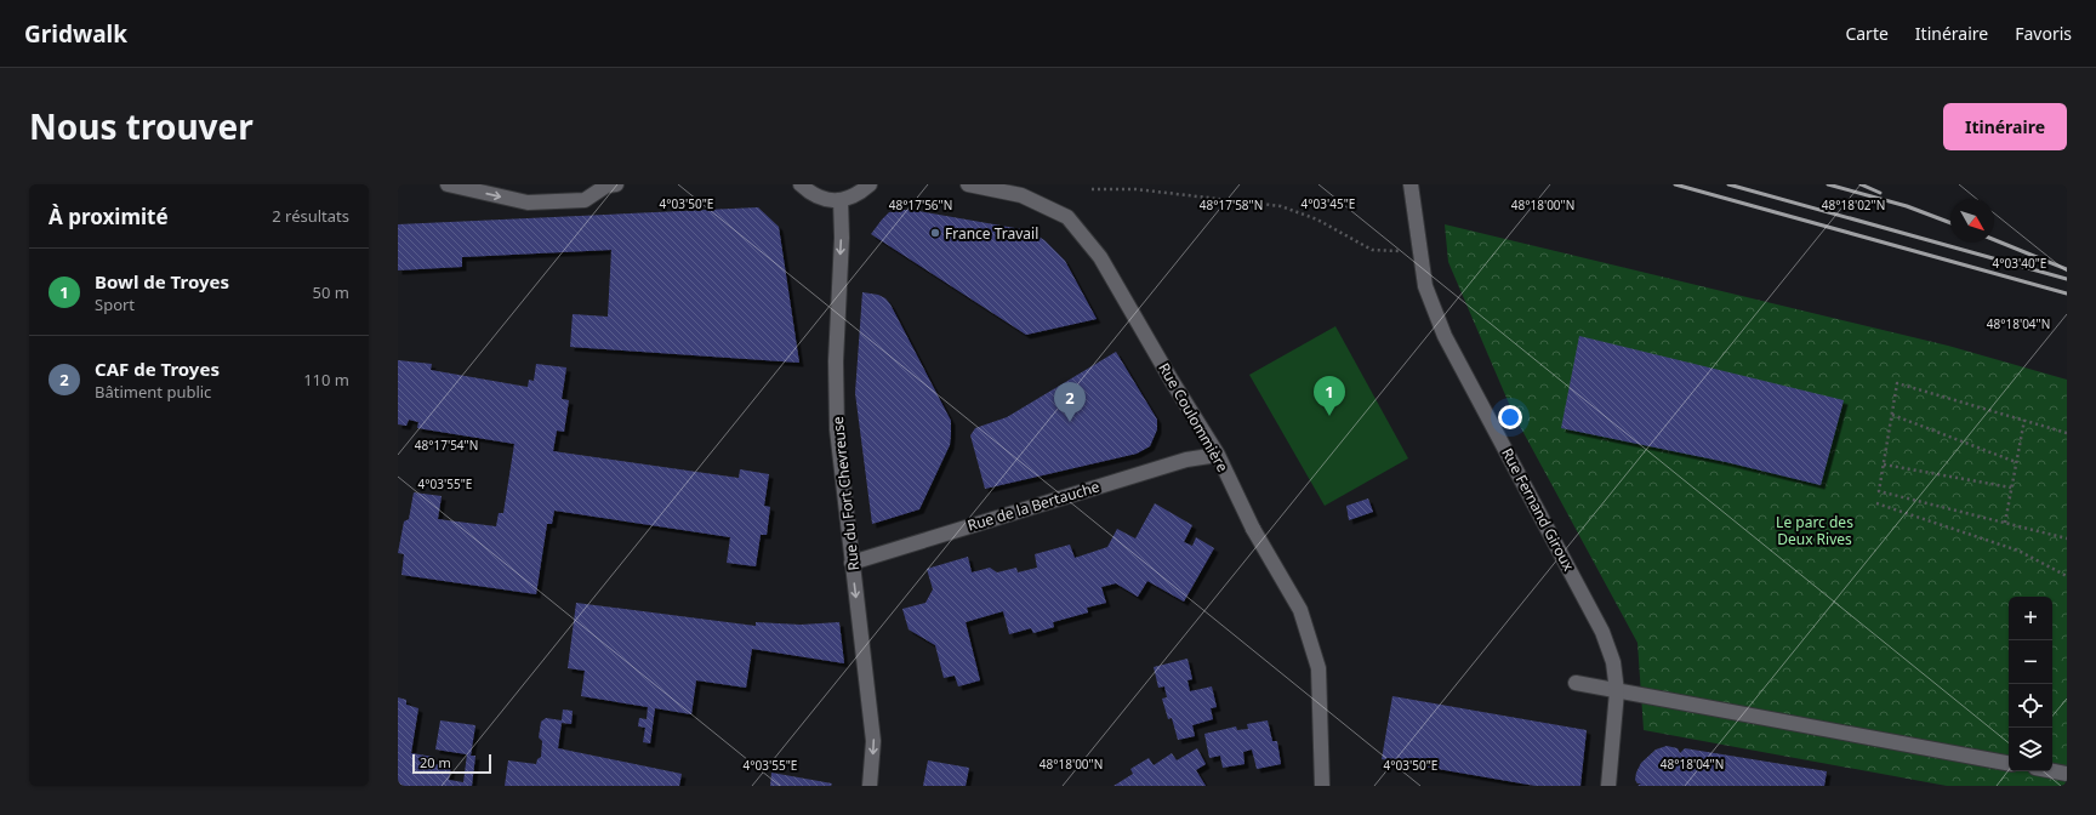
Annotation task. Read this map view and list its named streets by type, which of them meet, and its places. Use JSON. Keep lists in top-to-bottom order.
{
  "streets": {
    "street": [
      "Rue Coulommière",
      "Rue du Fort Chevreuse",
      "Rue de la Bertauche",
      "Rue Fernand Giroux"
    ]
  },
  "crossings": [
    ["Rue Coulommière", "Rue de la Bertauche"],
    ["Rue du Fort Chevreuse", "Rue de la Bertauche"]
  ],
  "one_way": ["Rue du Fort Chevreuse"],
  "parks": ["Le parc des Deux Rives"],
  "places": ["France Travail"],
  "scale_bar": "20 m",
  "north": "bottom right",
  "page": {
    "header": "Gridwalk",
    "nav": ["Carte", "Itinéraire", "Favoris"],
    "title": "Nous trouver",
    "buttons": "Itinéraire",
    "heading": ["À proximité", "2 résultats"],
    "list": [
      {
        "mark": "1",
        "name": "Bowl de Troyes",
        "note": "Sport",
        "value": "50 m"
      },
      {
        "mark": "2",
        "name": "CAF de Troyes",
        "note": "Bâtiment public",
        "value": "110 m"
      }
    ],
    "pins": ["1", "2"],
    "map_buttons": ["+", "−"],
    "scale": "20 m"
  },
  "coordinates": [
    "4°03'50\"E",
    "4°03'45\"E",
    "48°17'56\"N",
    "48°17'58\"N",
    "48°18'00\"N",
    "48°18'02\"N",
    "4°03'40\"E",
    "48°18'04\"N",
    "48°17'54\"N",
    "4°03'55\"E"
  ]
}
